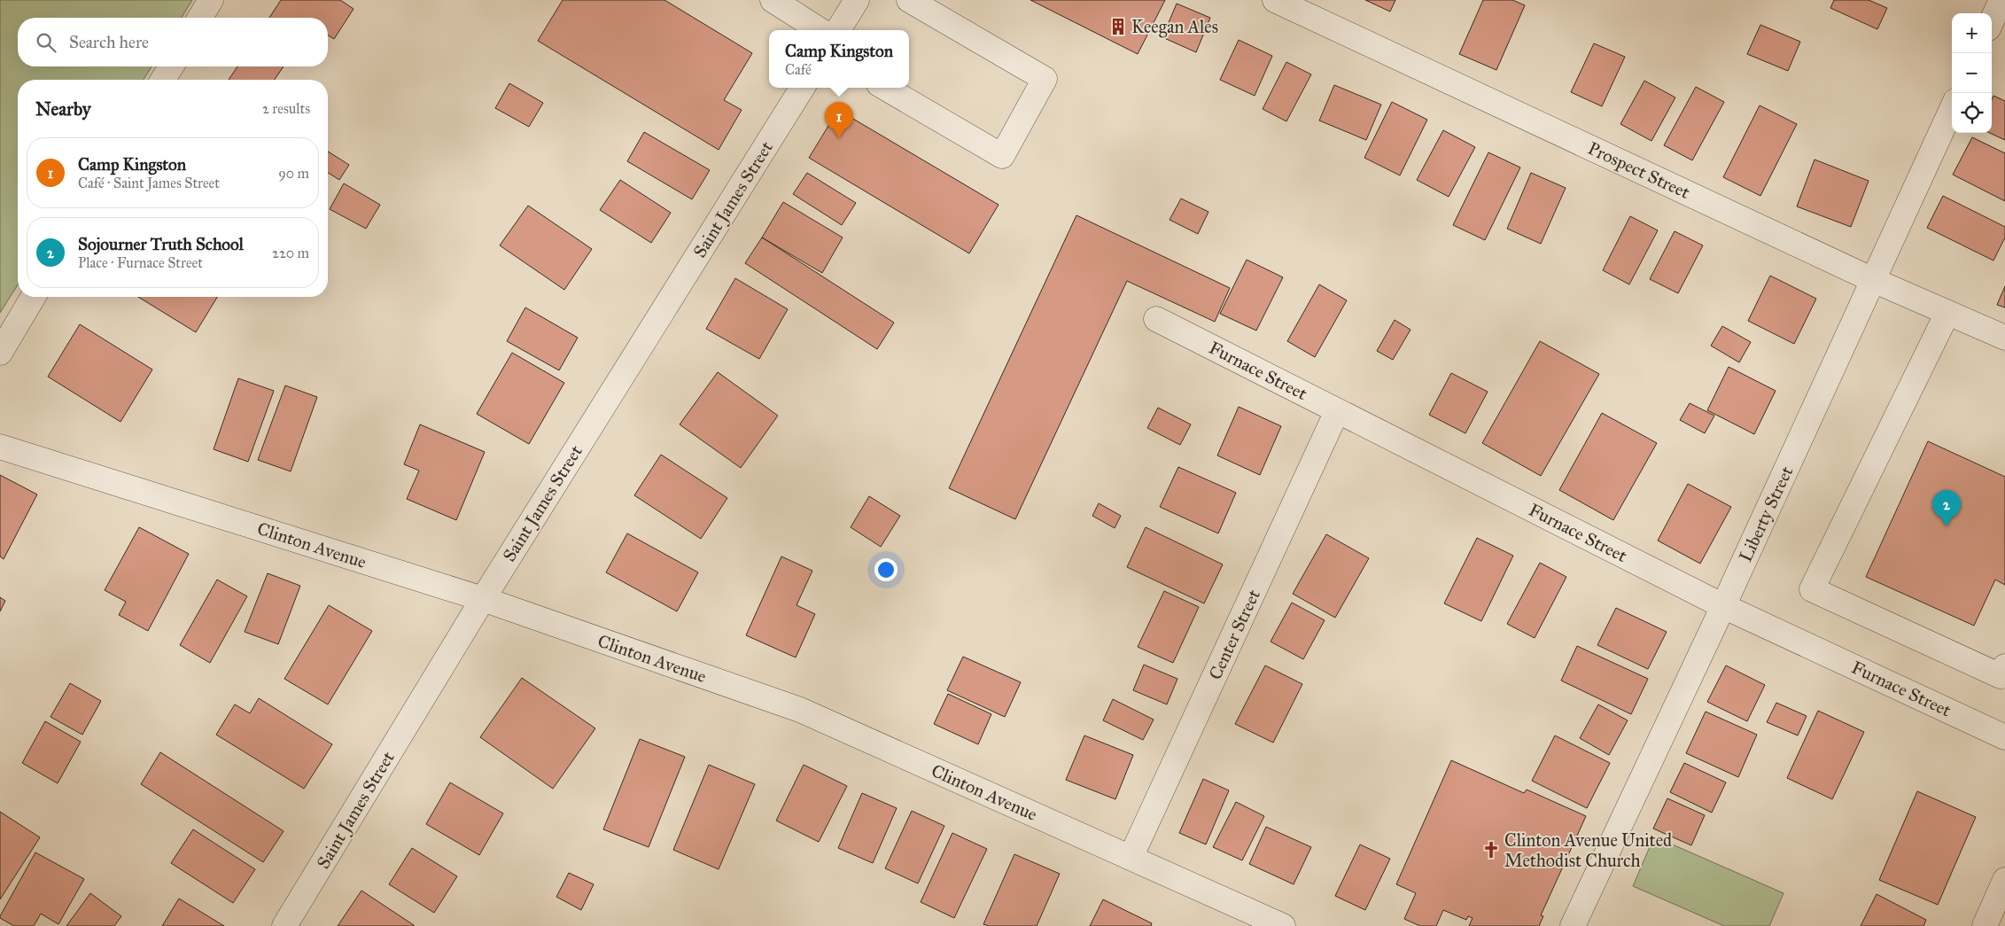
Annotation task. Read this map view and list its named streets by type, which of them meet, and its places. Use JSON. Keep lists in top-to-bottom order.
{
  "streets": {
    "street": [
      "Prospect Street",
      "Saint James Street",
      "Furnace Street",
      "Liberty Street",
      "Clinton Avenue",
      "Center Street"
    ]
  },
  "crossings": [
    ["Prospect Street", "Liberty Street"],
    ["Saint James Street", "Clinton Avenue"],
    ["Furnace Street", "Liberty Street"],
    ["Furnace Street", "Center Street"],
    ["Clinton Avenue", "Center Street"]
  ],
  "places": {
    "building": ["Keegan Ales"],
    "church": ["Clinton Avenue United Methodist Church"]
  },
  "page": {
    "map_buttons": ["+", "−"],
    "search": "Search here",
    "popup": ["Camp Kingston", "Café"],
    "heading": ["Nearby", "2 results"],
    "pins": ["1", "2"],
    "list": [
      {
        "mark": "1",
        "name": "Camp Kingston",
        "note": "Café · Saint James Street",
        "value": "90 m"
      },
      {
        "mark": "2",
        "name": "Sojourner Truth School",
        "note": "Place · Furnace Street",
        "value": "220 m"
      }
    ]
  }
}
